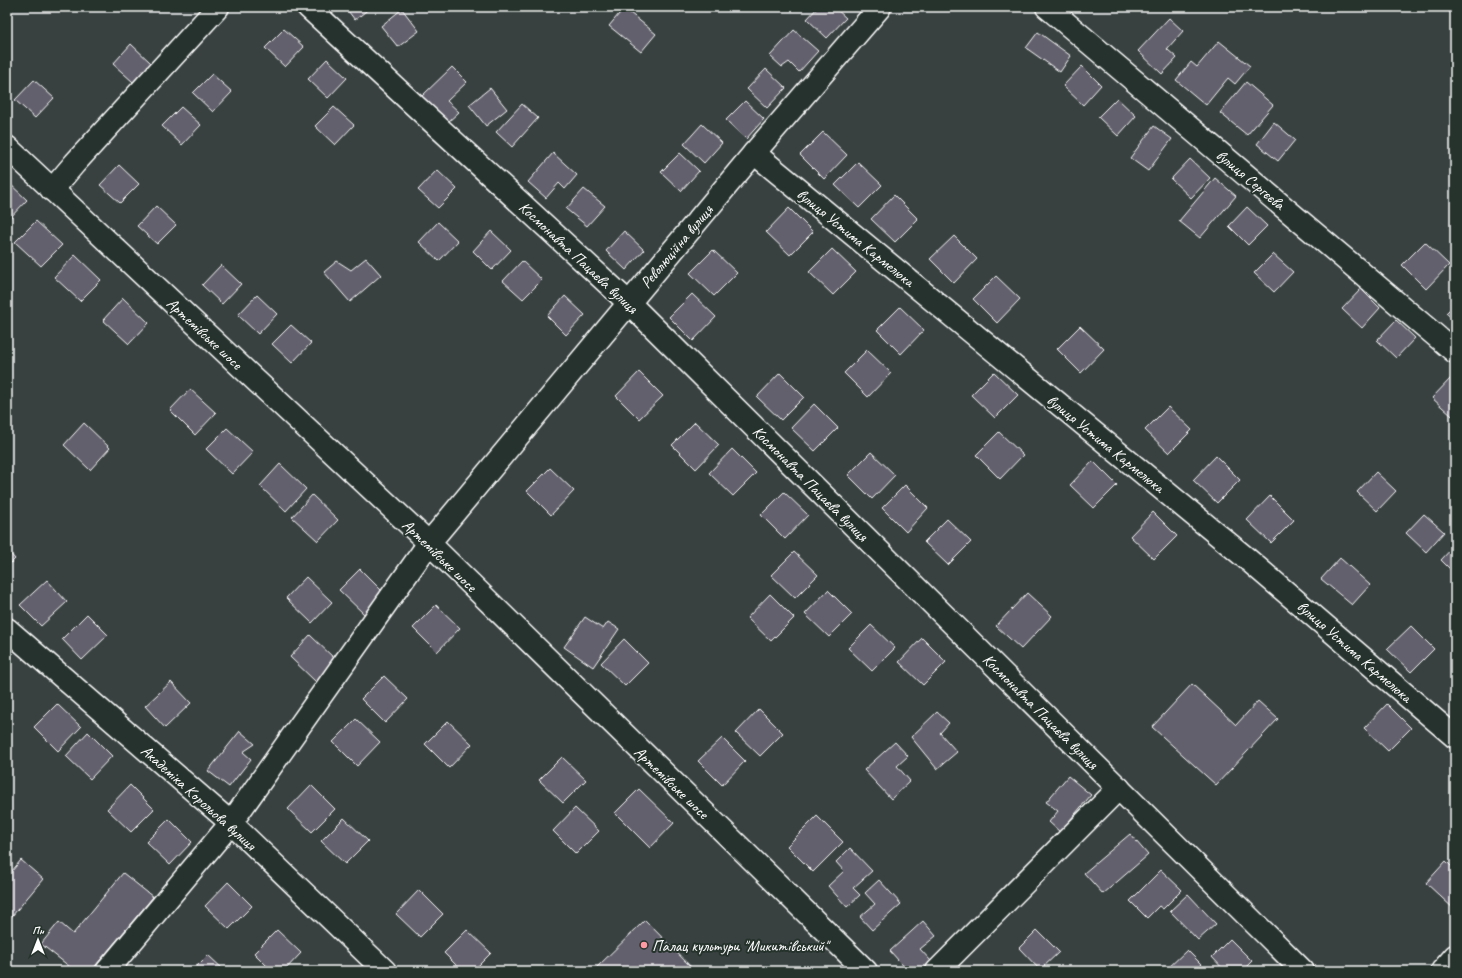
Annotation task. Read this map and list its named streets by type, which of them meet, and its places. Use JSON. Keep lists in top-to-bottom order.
{
  "streets": {
    "street": [
      "вулиця Сергєєва",
      "вулиця Устима Кармелюка",
      "Революційна вулиця",
      "Космонавта Пацаєва вулиця",
      "Артемівське шосе",
      "Академіка Корольова вулиця"
    ]
  },
  "crossings": [
    ["вулиця Устима Кармелюка", "Революційна вулиця"],
    ["Революційна вулиця", "Космонавта Пацаєва вулиця"],
    ["Революційна вулиця", "Артемівське шосе"],
    ["Революційна вулиця", "Академіка Корольова вулиця"]
  ],
  "places": ["Палац культури \"Микитівський\""],
  "north": "top"
}
